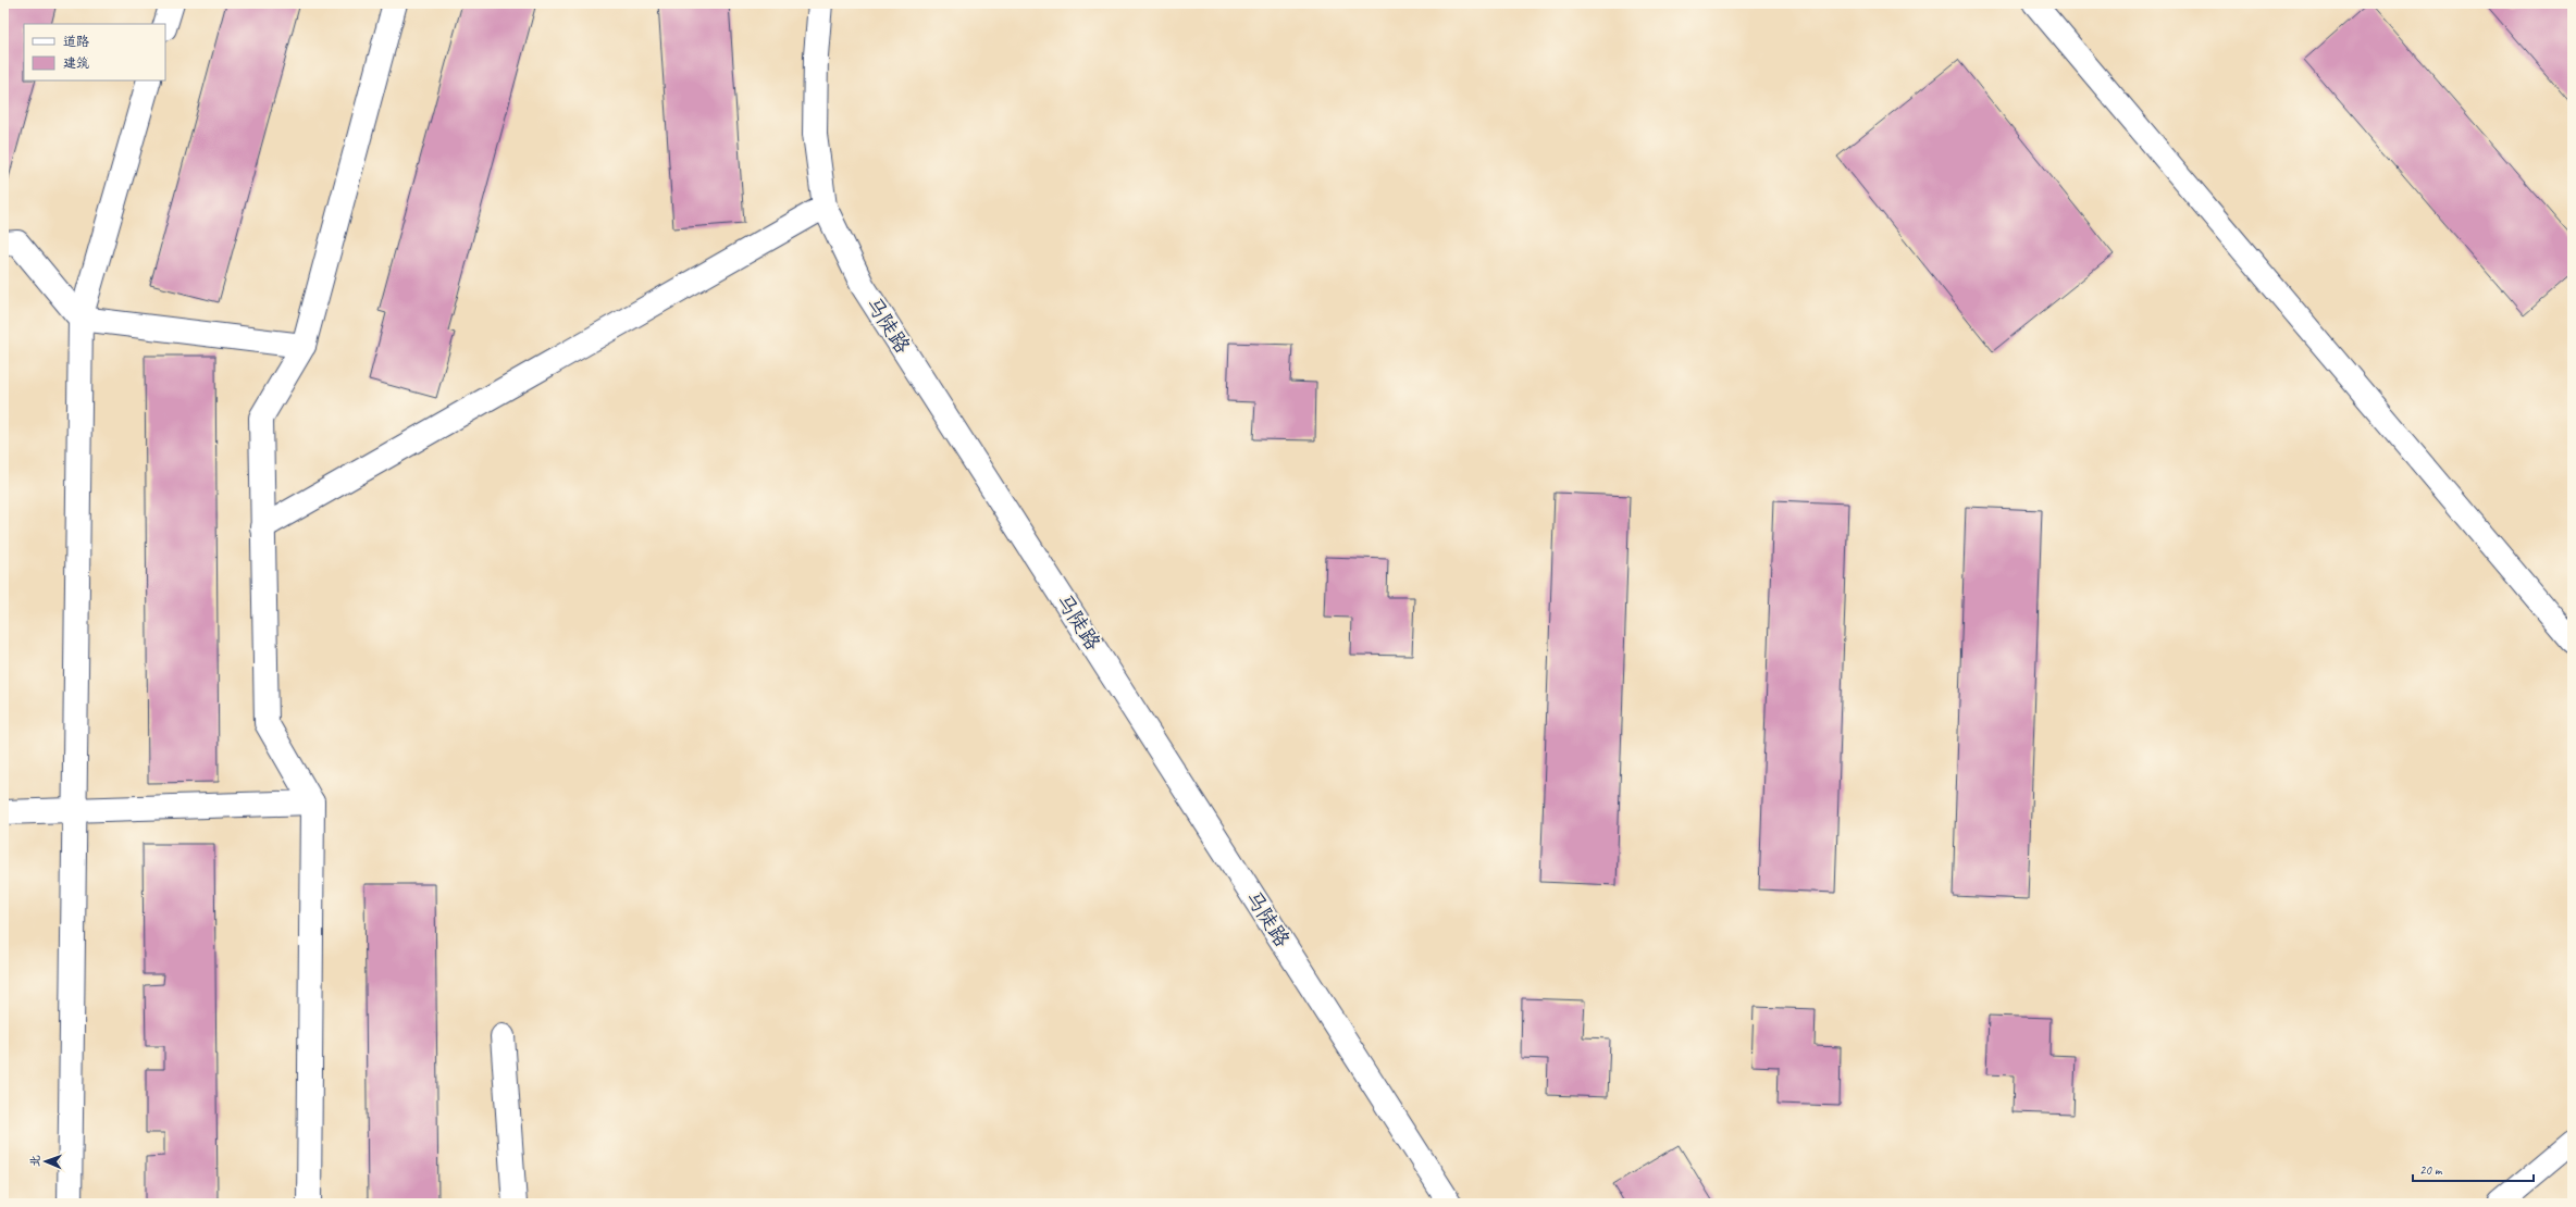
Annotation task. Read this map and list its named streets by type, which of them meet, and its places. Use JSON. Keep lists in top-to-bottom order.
{
  "streets": {
    "street": ["马陡路"]
  },
  "legend": ["道路", "建筑"],
  "scale_bar": "20 m",
  "north": "left"
}
